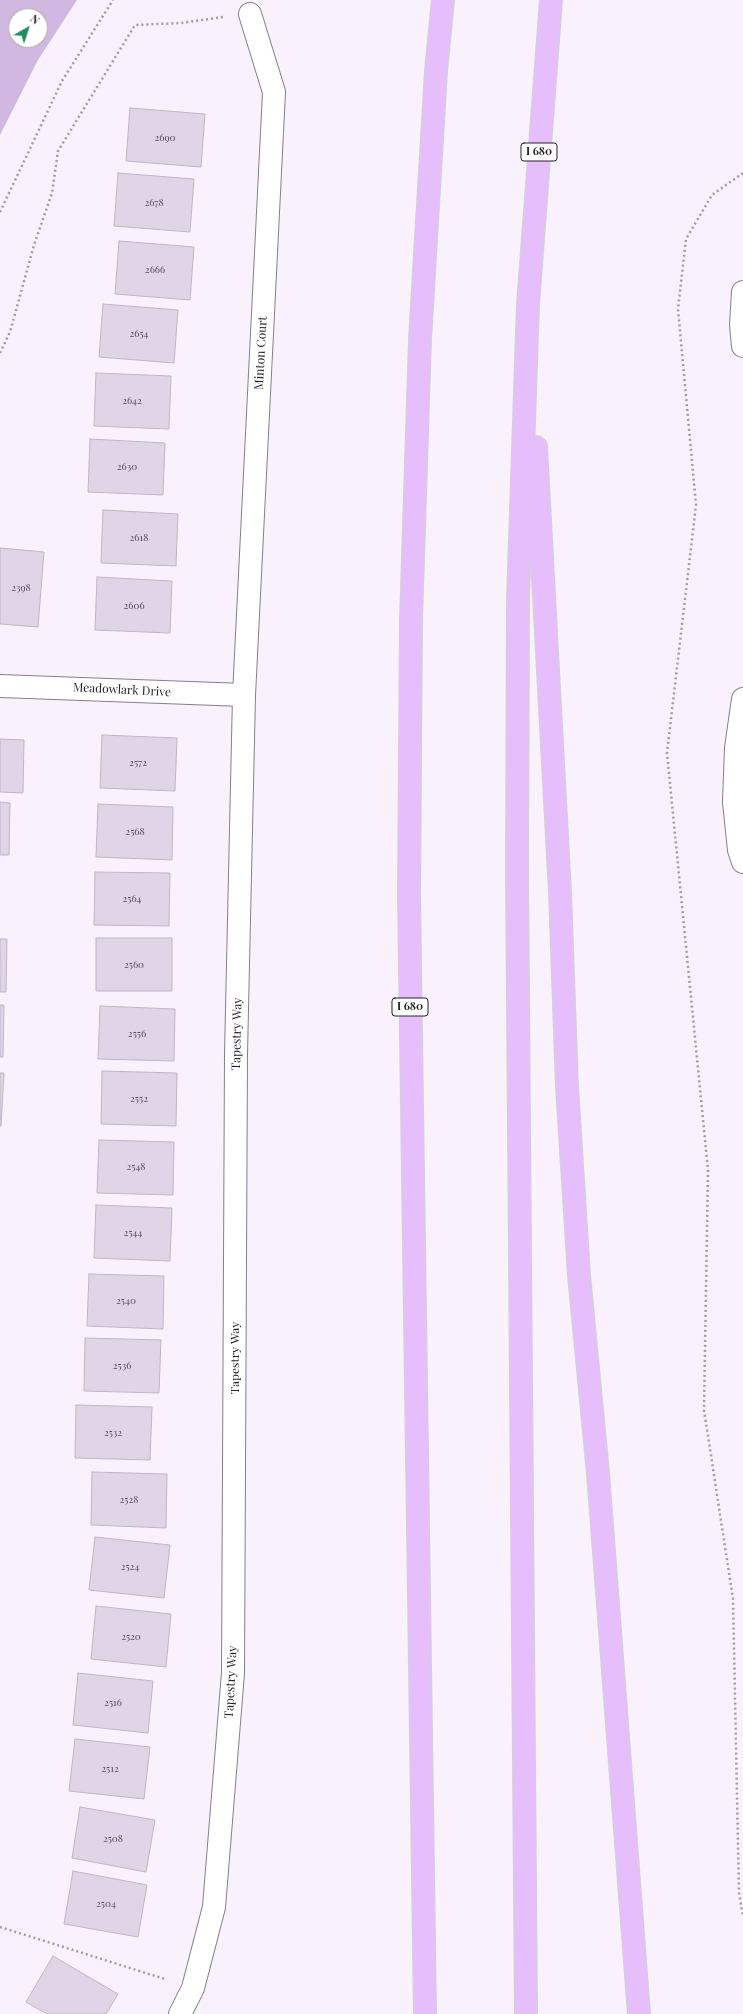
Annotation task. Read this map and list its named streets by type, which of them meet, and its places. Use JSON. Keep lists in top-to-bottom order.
{
  "streets": {
    "highway": ["I 680"],
    "street": ["Minton Court", "Meadowlark Drive", "Tapestry Way"]
  },
  "crossings": [
    ["Minton Court", "Meadowlark Drive"],
    ["Minton Court", "Tapestry Way"],
    ["Meadowlark Drive", "Tapestry Way"]
  ],
  "house_numbers": [
    "2690",
    "2678",
    "2666",
    "2654",
    "2642",
    "2630",
    "2618",
    "2398",
    "2606",
    "2572",
    "2568",
    "2564",
    "2560",
    "2556",
    "2552",
    "2548",
    "2544",
    "2540",
    "2536",
    "2532",
    "2528",
    "2524",
    "2520",
    "2516",
    "2512",
    "2508",
    "2504"
  ],
  "north": "top right"
}
